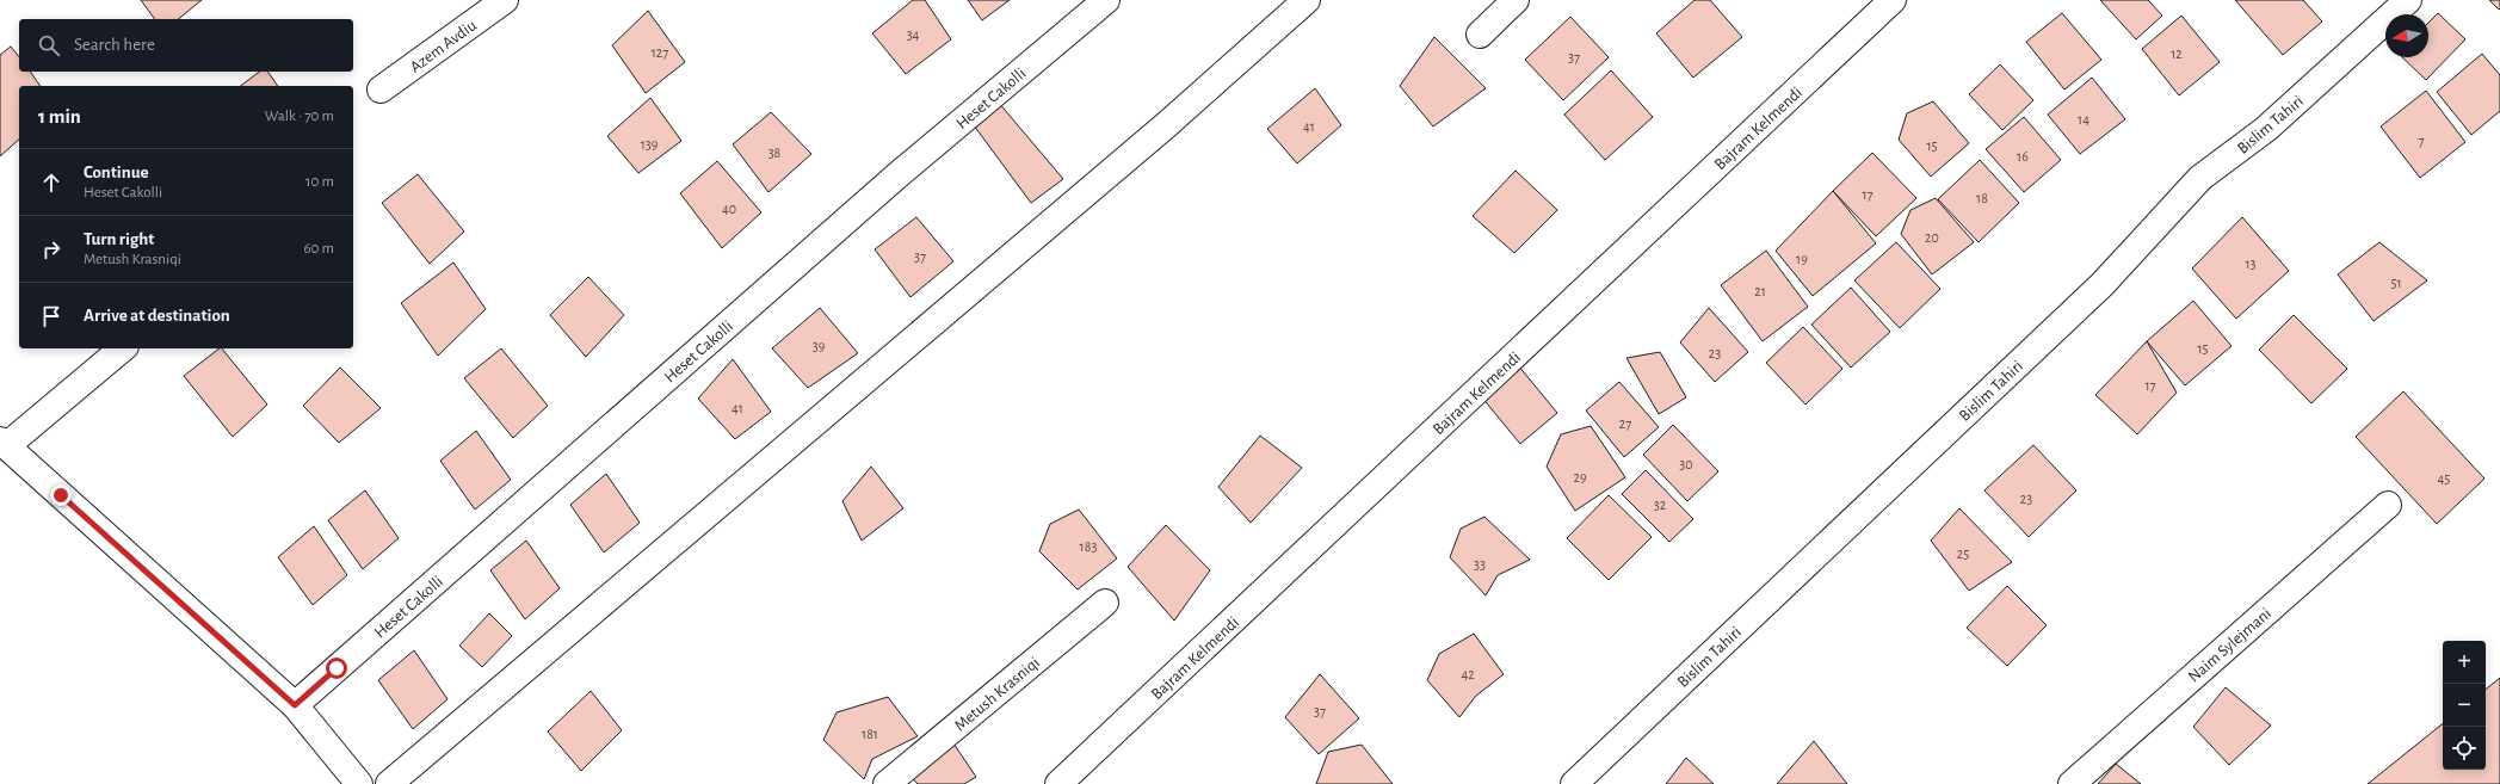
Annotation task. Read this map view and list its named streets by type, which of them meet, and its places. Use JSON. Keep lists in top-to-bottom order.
{
  "streets": {
    "street": [
      "Azem Avdiu",
      "Heset Cakolli",
      "Bislim Tahiri",
      "Bajram Kelmendi",
      "Naim Sylejmani",
      "Metush Krasniqi"
    ]
  },
  "house_numbers": [
    "34",
    "127",
    "12",
    "37",
    "14",
    "41",
    "7",
    "139",
    "15",
    "38",
    "16",
    "17",
    "18",
    "40",
    "20",
    "37",
    "19",
    "13",
    "51",
    "21",
    "39",
    "15",
    "23",
    "17",
    "41",
    "27",
    "30",
    "29",
    "45",
    "23",
    "32",
    "183",
    "25",
    "33",
    "42",
    "37",
    "181"
  ],
  "north": "left",
  "page": {
    "search": "Search here",
    "heading": ["1 min", "Walk · 70 m"],
    "list": [
      ["Continue", "Heset Cakolli", "10 m"],
      ["Turn right", "Metush Krasniqi", "60 m"],
      "Arrive at destination"
    ],
    "map_buttons": ["+", "−"]
  }
}
